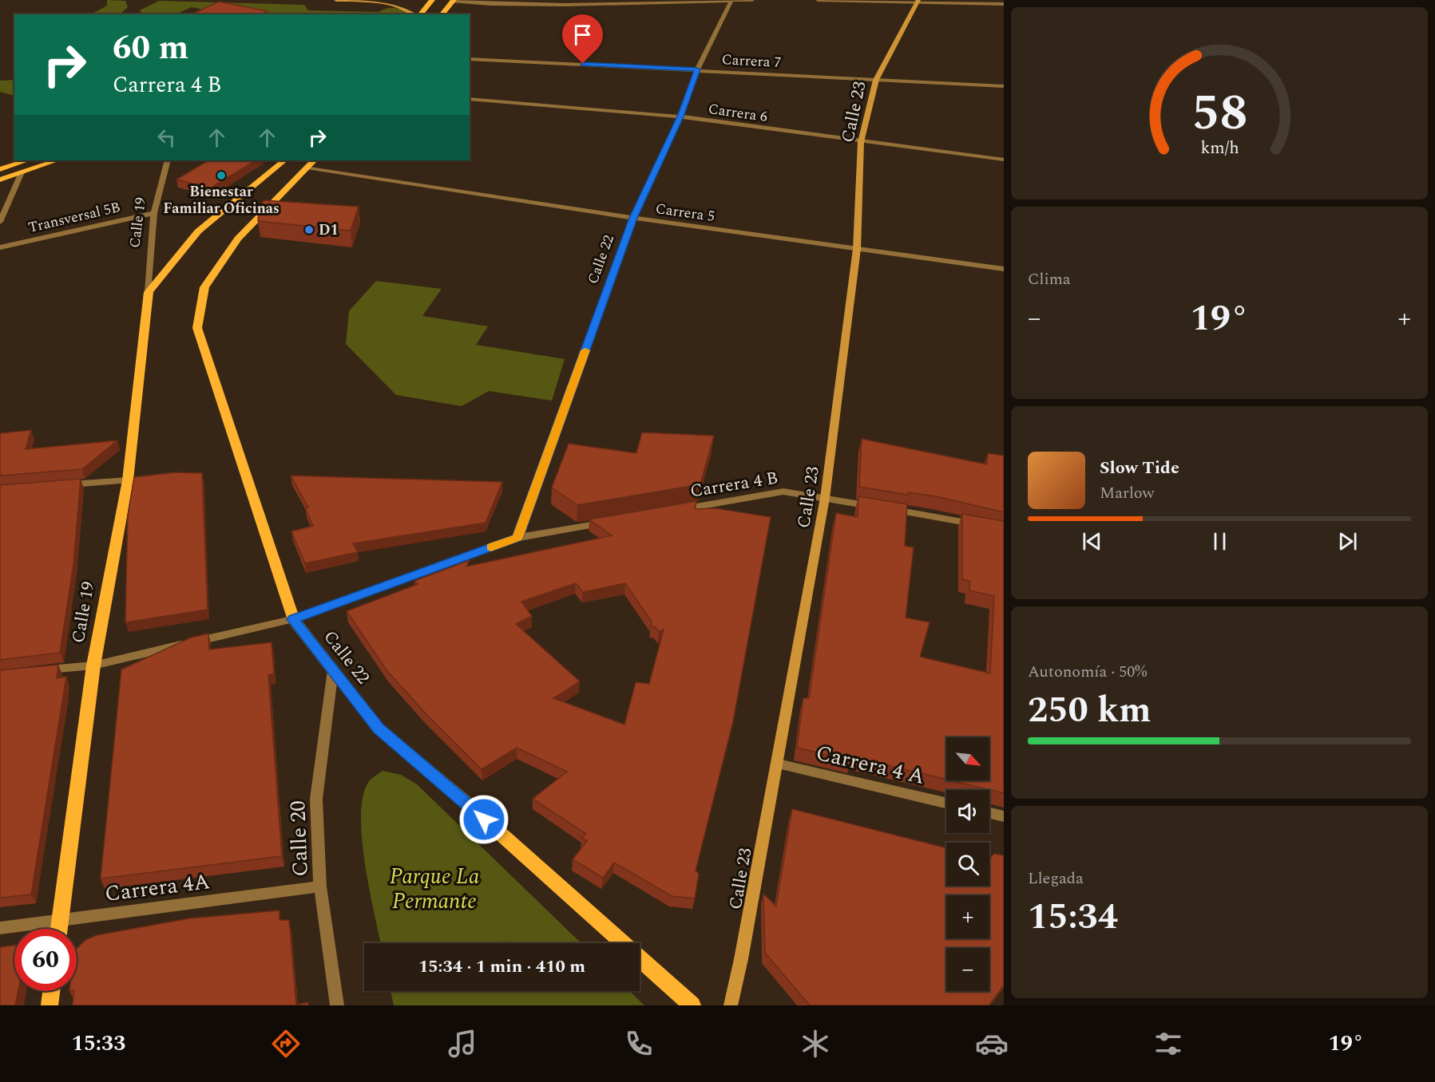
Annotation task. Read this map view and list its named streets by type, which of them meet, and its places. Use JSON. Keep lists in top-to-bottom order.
{
  "streets": {
    "main road": ["Calle 19", "Calle 22"],
    "street": [
      "Carrera 7",
      "Calle 23",
      "Carrera 6",
      "Carrera 5",
      "Transversal 5B",
      "Carrera 4 B",
      "Carrera 4 A",
      "Calle 20",
      "Carrera 4A"
    ]
  },
  "crossings": [
    ["Carrera 7", "Calle 23"],
    ["Carrera 7", "Calle 22"],
    ["Calle 23", "Carrera 6"],
    ["Calle 23", "Carrera 5"],
    ["Calle 23", "Carrera 4 B"],
    ["Calle 23", "Carrera 4 A"],
    ["Carrera 6", "Calle 22"],
    ["Carrera 5", "Calle 22"],
    ["Transversal 5B", "Calle 19"],
    ["Calle 19", "Carrera 4A"],
    ["Calle 22", "Calle 20"],
    ["Calle 20", "Carrera 4A"]
  ],
  "parks": ["Parque La Permante"],
  "places": ["Bienestar Familiar Oficinas", "D1"],
  "north": "bottom right",
  "page": {
    "turn": ["60 m", "Carrera 4 B"],
    "tile": [
      "Clima",
      ["Autonomía · 50%", "250 km"],
      ["Llegada", "15:34"]
    ],
    "heat": ["−", "19°", "+"],
    "song": ["Slow Tide", "Marlow"],
    "map_buttons": ["+", "−"],
    "limit": "60",
    "trip": "15:34 · 1 min · 410 m",
    "tabs": ["15:33", "19°"],
    "gauge": ["58", "km/h"]
  }
}
